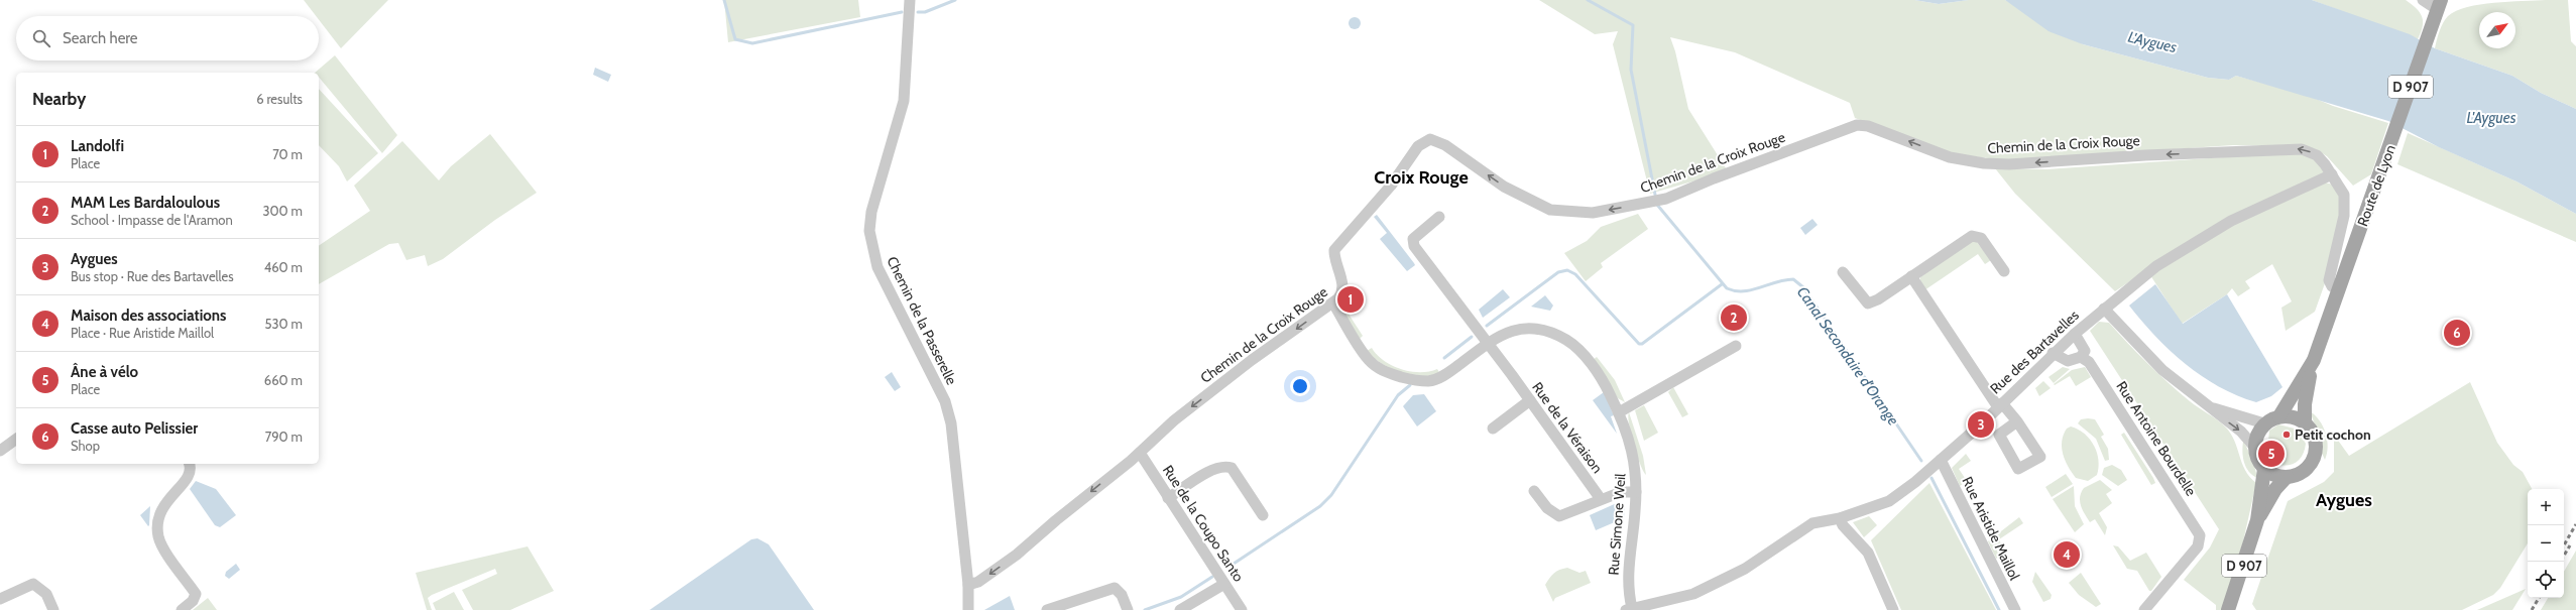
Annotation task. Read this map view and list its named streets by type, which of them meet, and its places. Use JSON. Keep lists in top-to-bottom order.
{
  "streets": {
    "main road": ["D 907", "Route de Lyon"],
    "street": [
      "Chemin de la Croix Rouge",
      "Chemin de la Passerelle",
      "Rue des Bartavelles",
      "Rue de la Véraison",
      "Rue Antoine Bourdelle",
      "Rue de la Coupo Santo",
      "Rue Simone Weil",
      "Rue Aristide Maillol"
    ]
  },
  "crossings": [
    ["D 907", "Route de Lyon"],
    ["Chemin de la Croix Rouge", "Chemin de la Passerelle"],
    ["Chemin de la Croix Rouge", "Rue des Bartavelles"],
    ["Chemin de la Croix Rouge", "Rue de la Coupo Santo"],
    ["Chemin de la Croix Rouge", "Rue Simone Weil"],
    ["Rue des Bartavelles", "Rue Simone Weil"],
    ["Rue des Bartavelles", "Rue Aristide Maillol"],
    ["Rue de la Véraison", "Rue Simone Weil"]
  ],
  "one_way": ["Chemin de la Croix Rouge"],
  "districts": ["Croix Rouge", "Aygues"],
  "water": ["L'Aygues", "Canal Secondaire d'Orange"],
  "places": ["Petit cochon"],
  "north": "top right",
  "page": {
    "search": "Search here",
    "heading": ["Nearby", "6 results"],
    "list": [
      {
        "mark": "1",
        "name": "Landolfi",
        "note": "Place",
        "value": "70 m"
      },
      {
        "mark": "2",
        "name": "MAM Les Bardaloulous",
        "note": "School · Impasse de l'Aramon",
        "value": "300 m"
      },
      {
        "mark": "3",
        "name": "Aygues",
        "note": "Bus stop · Rue des Bartavelles",
        "value": "460 m"
      },
      {
        "mark": "4",
        "name": "Maison des associations",
        "note": "Place · Rue Aristide Maillol",
        "value": "530 m"
      },
      {
        "mark": "5",
        "name": "Âne à vélo",
        "note": "Place",
        "value": "660 m"
      },
      {
        "mark": "6",
        "name": "Casse auto Pelissier",
        "note": "Shop",
        "value": "790 m"
      }
    ],
    "pins": [
      "1",
      "2",
      "6",
      "3",
      "5",
      "4"
    ],
    "map_buttons": ["+", "−"]
  }
}
